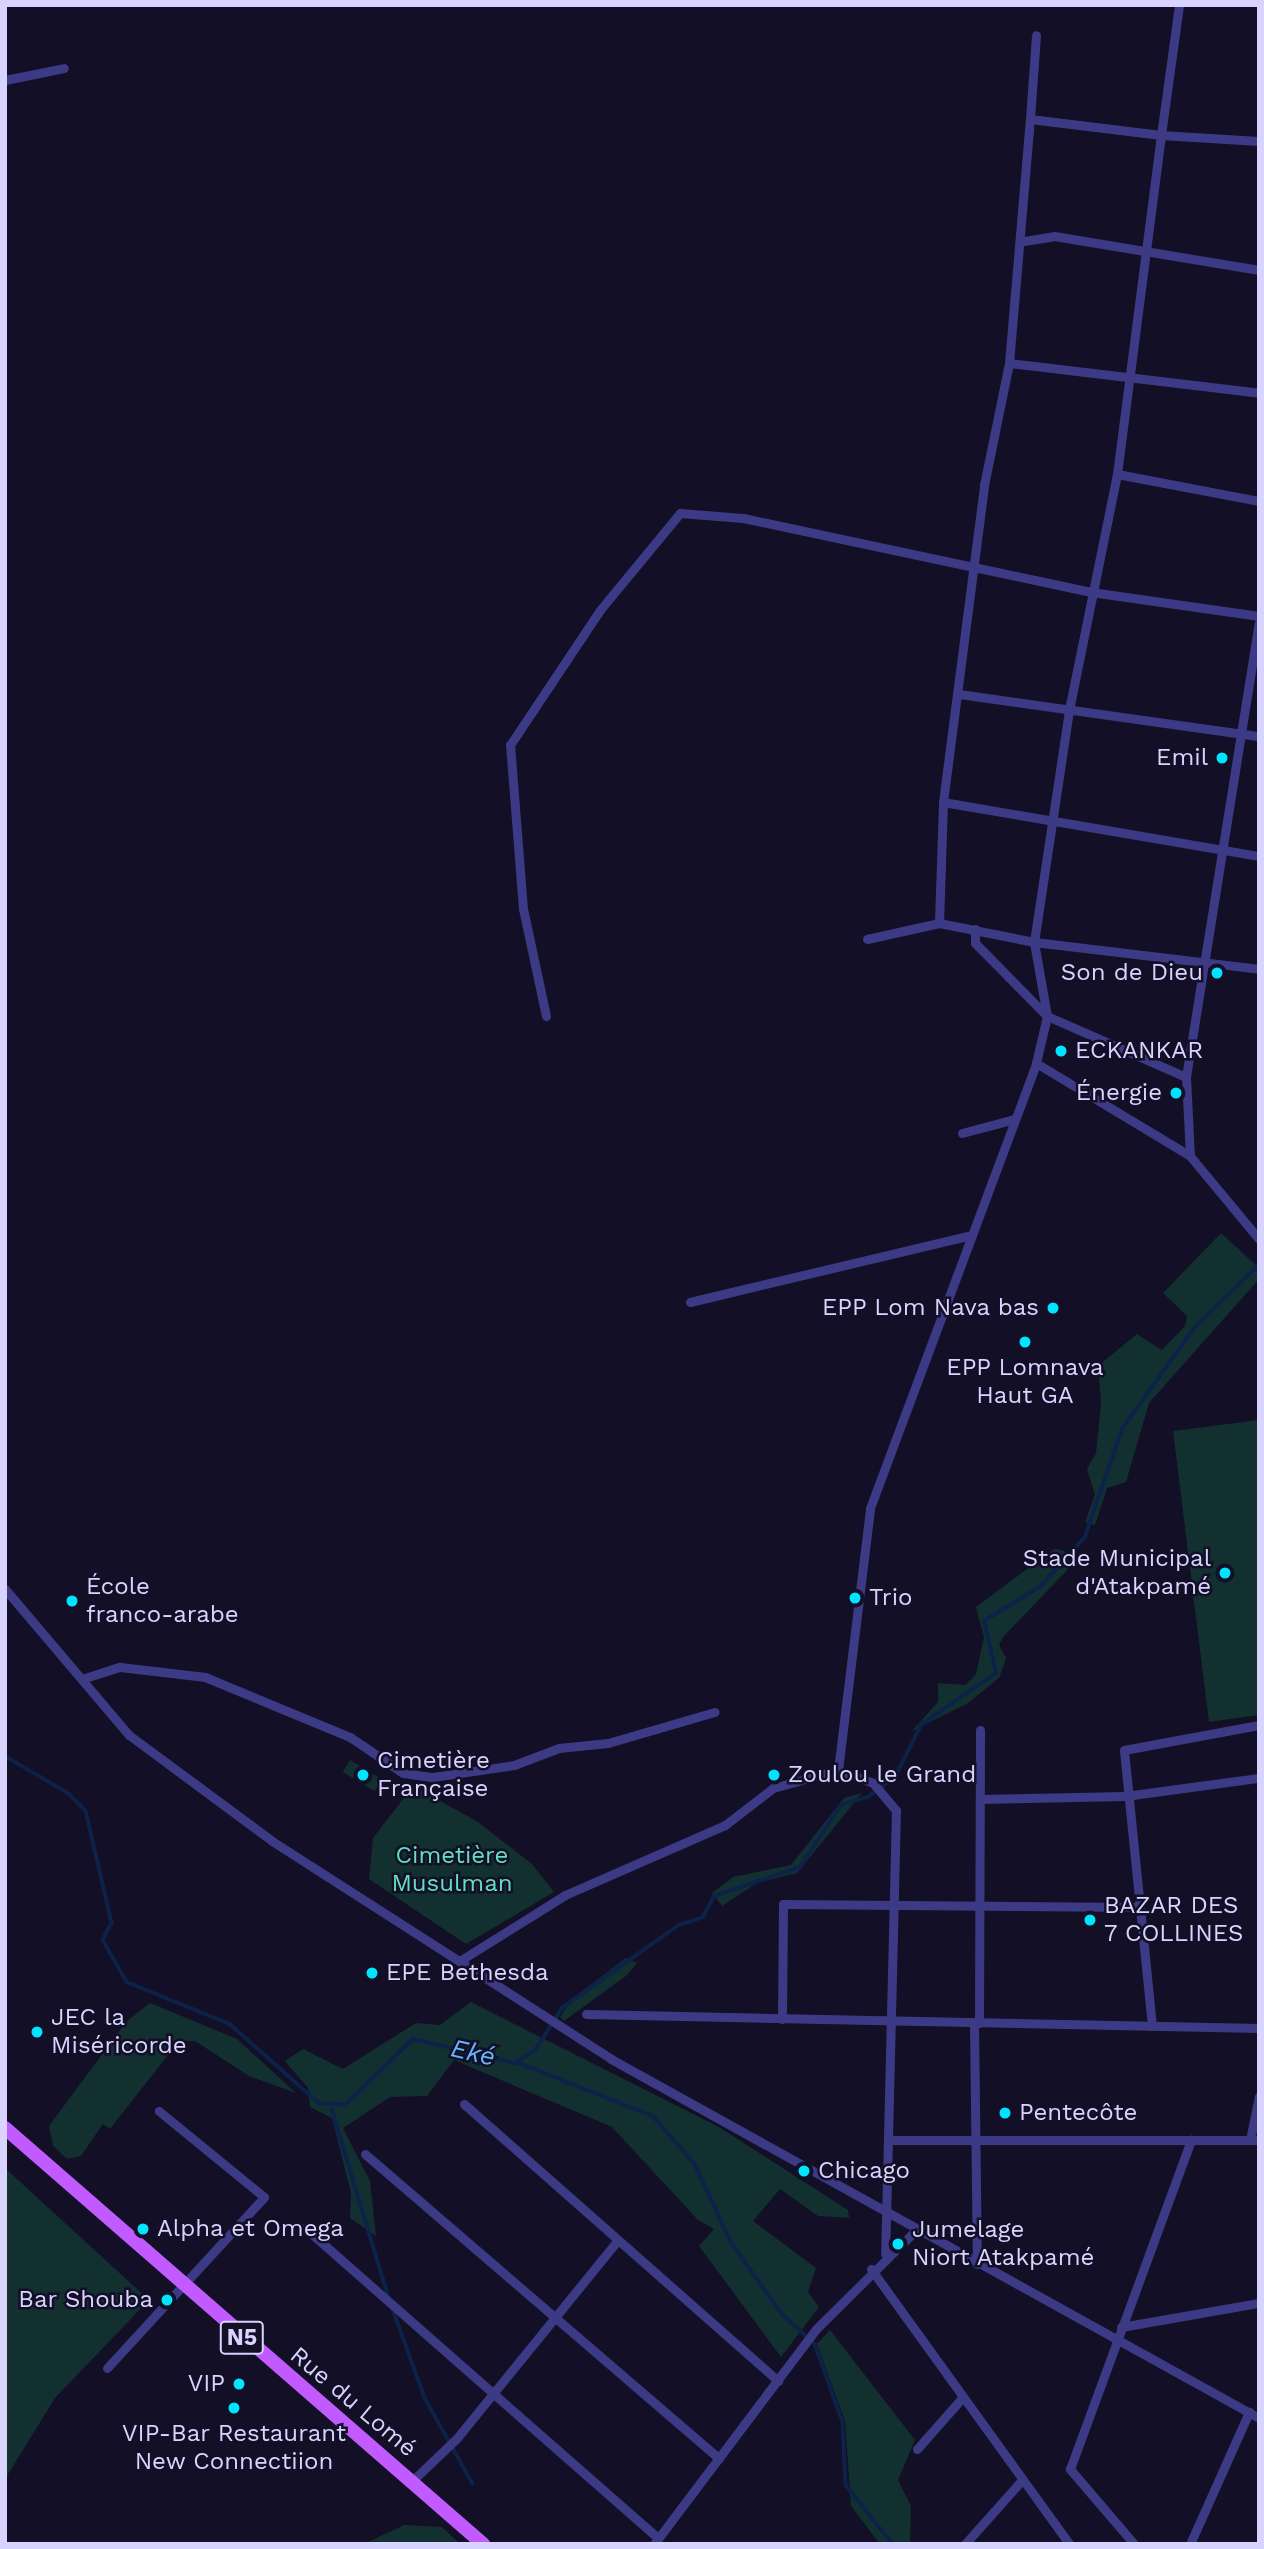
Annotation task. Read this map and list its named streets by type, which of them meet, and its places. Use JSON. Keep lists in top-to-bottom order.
{
  "streets": {
    "main road": ["N5", "Rue du Lomé"]
  },
  "water": ["Eké"],
  "parks": ["Cimetière Musulman"],
  "places": [
    "Emil",
    "Son de Dieu",
    "ECKANKAR",
    "Énergie",
    "EPP Lom Nava bas",
    "EPP Lomnava Haut GA",
    "Stade Municipal d'Atakpamé",
    "Trio",
    "École franco-arabe",
    "Cimetière Française",
    "Zoulou le Grand",
    "BAZAR DES 7 COLLINES",
    "EPE Bethesda",
    "JEC la Miséricorde",
    "Pentecôte",
    "Chicago",
    "Alpha et Omega",
    "Jumelage Niort Atakpamé",
    "Bar Shouba",
    "VIP",
    "VIP-Bar Restaurant New Connectiion"
  ]
}
